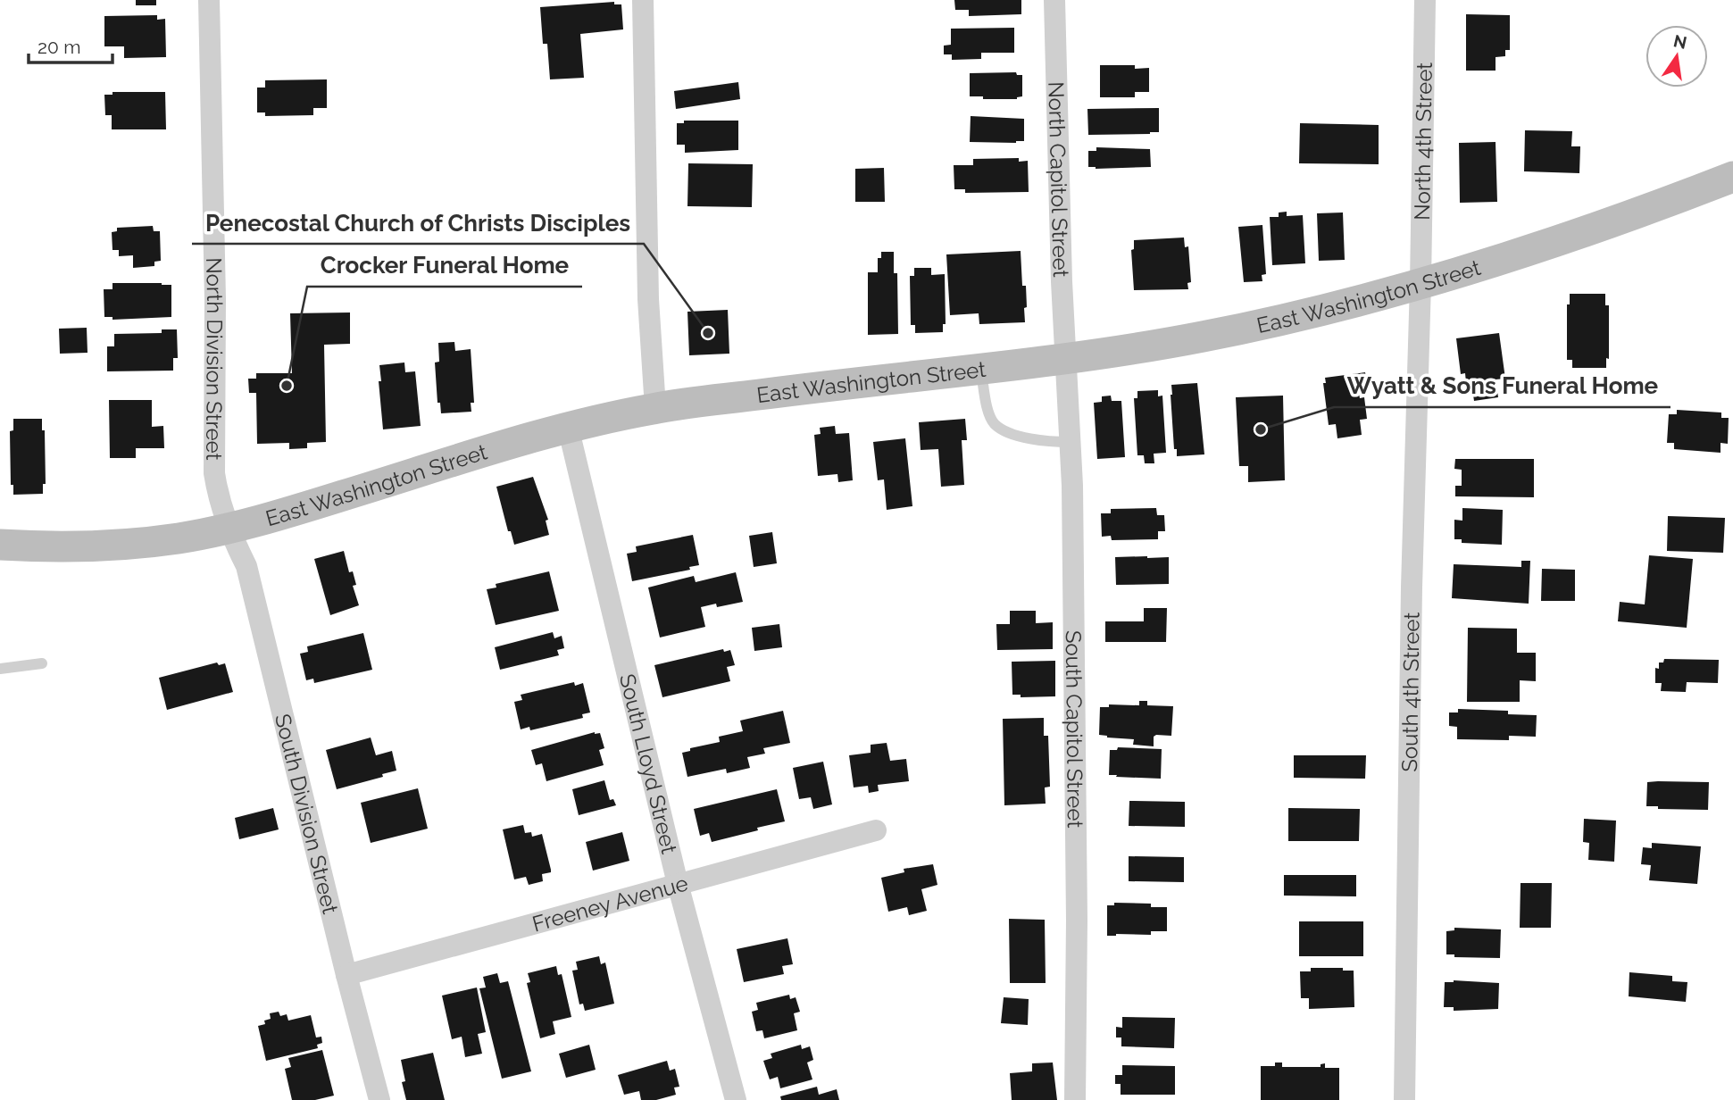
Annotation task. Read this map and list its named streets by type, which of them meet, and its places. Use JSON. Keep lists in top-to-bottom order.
{
  "streets": {
    "main road": ["East Washington Street"],
    "street": [
      "North 4th Street",
      "North Capitol Street",
      "North Division Street",
      "South 4th Street",
      "South Capitol Street",
      "South Lloyd Street",
      "South Division Street",
      "Freeney Avenue"
    ]
  },
  "crossings": [
    ["North 4th Street", "East Washington Street"],
    ["North 4th Street", "South 4th Street"],
    ["North Capitol Street", "East Washington Street"],
    ["North Capitol Street", "South Capitol Street"],
    ["East Washington Street", "North Division Street"],
    ["East Washington Street", "South 4th Street"],
    ["East Washington Street", "South Capitol Street"],
    ["East Washington Street", "South Lloyd Street"],
    ["East Washington Street", "South Division Street"],
    ["North Division Street", "South Division Street"],
    ["South Lloyd Street", "Freeney Avenue"],
    ["South Division Street", "Freeney Avenue"]
  ],
  "places": ["Penecostal Church of Christs Disciples", "Crocker Funeral Home", "Wyatt & Sons Funeral Home"],
  "scale_bar": "20 m",
  "north": "top"
}
